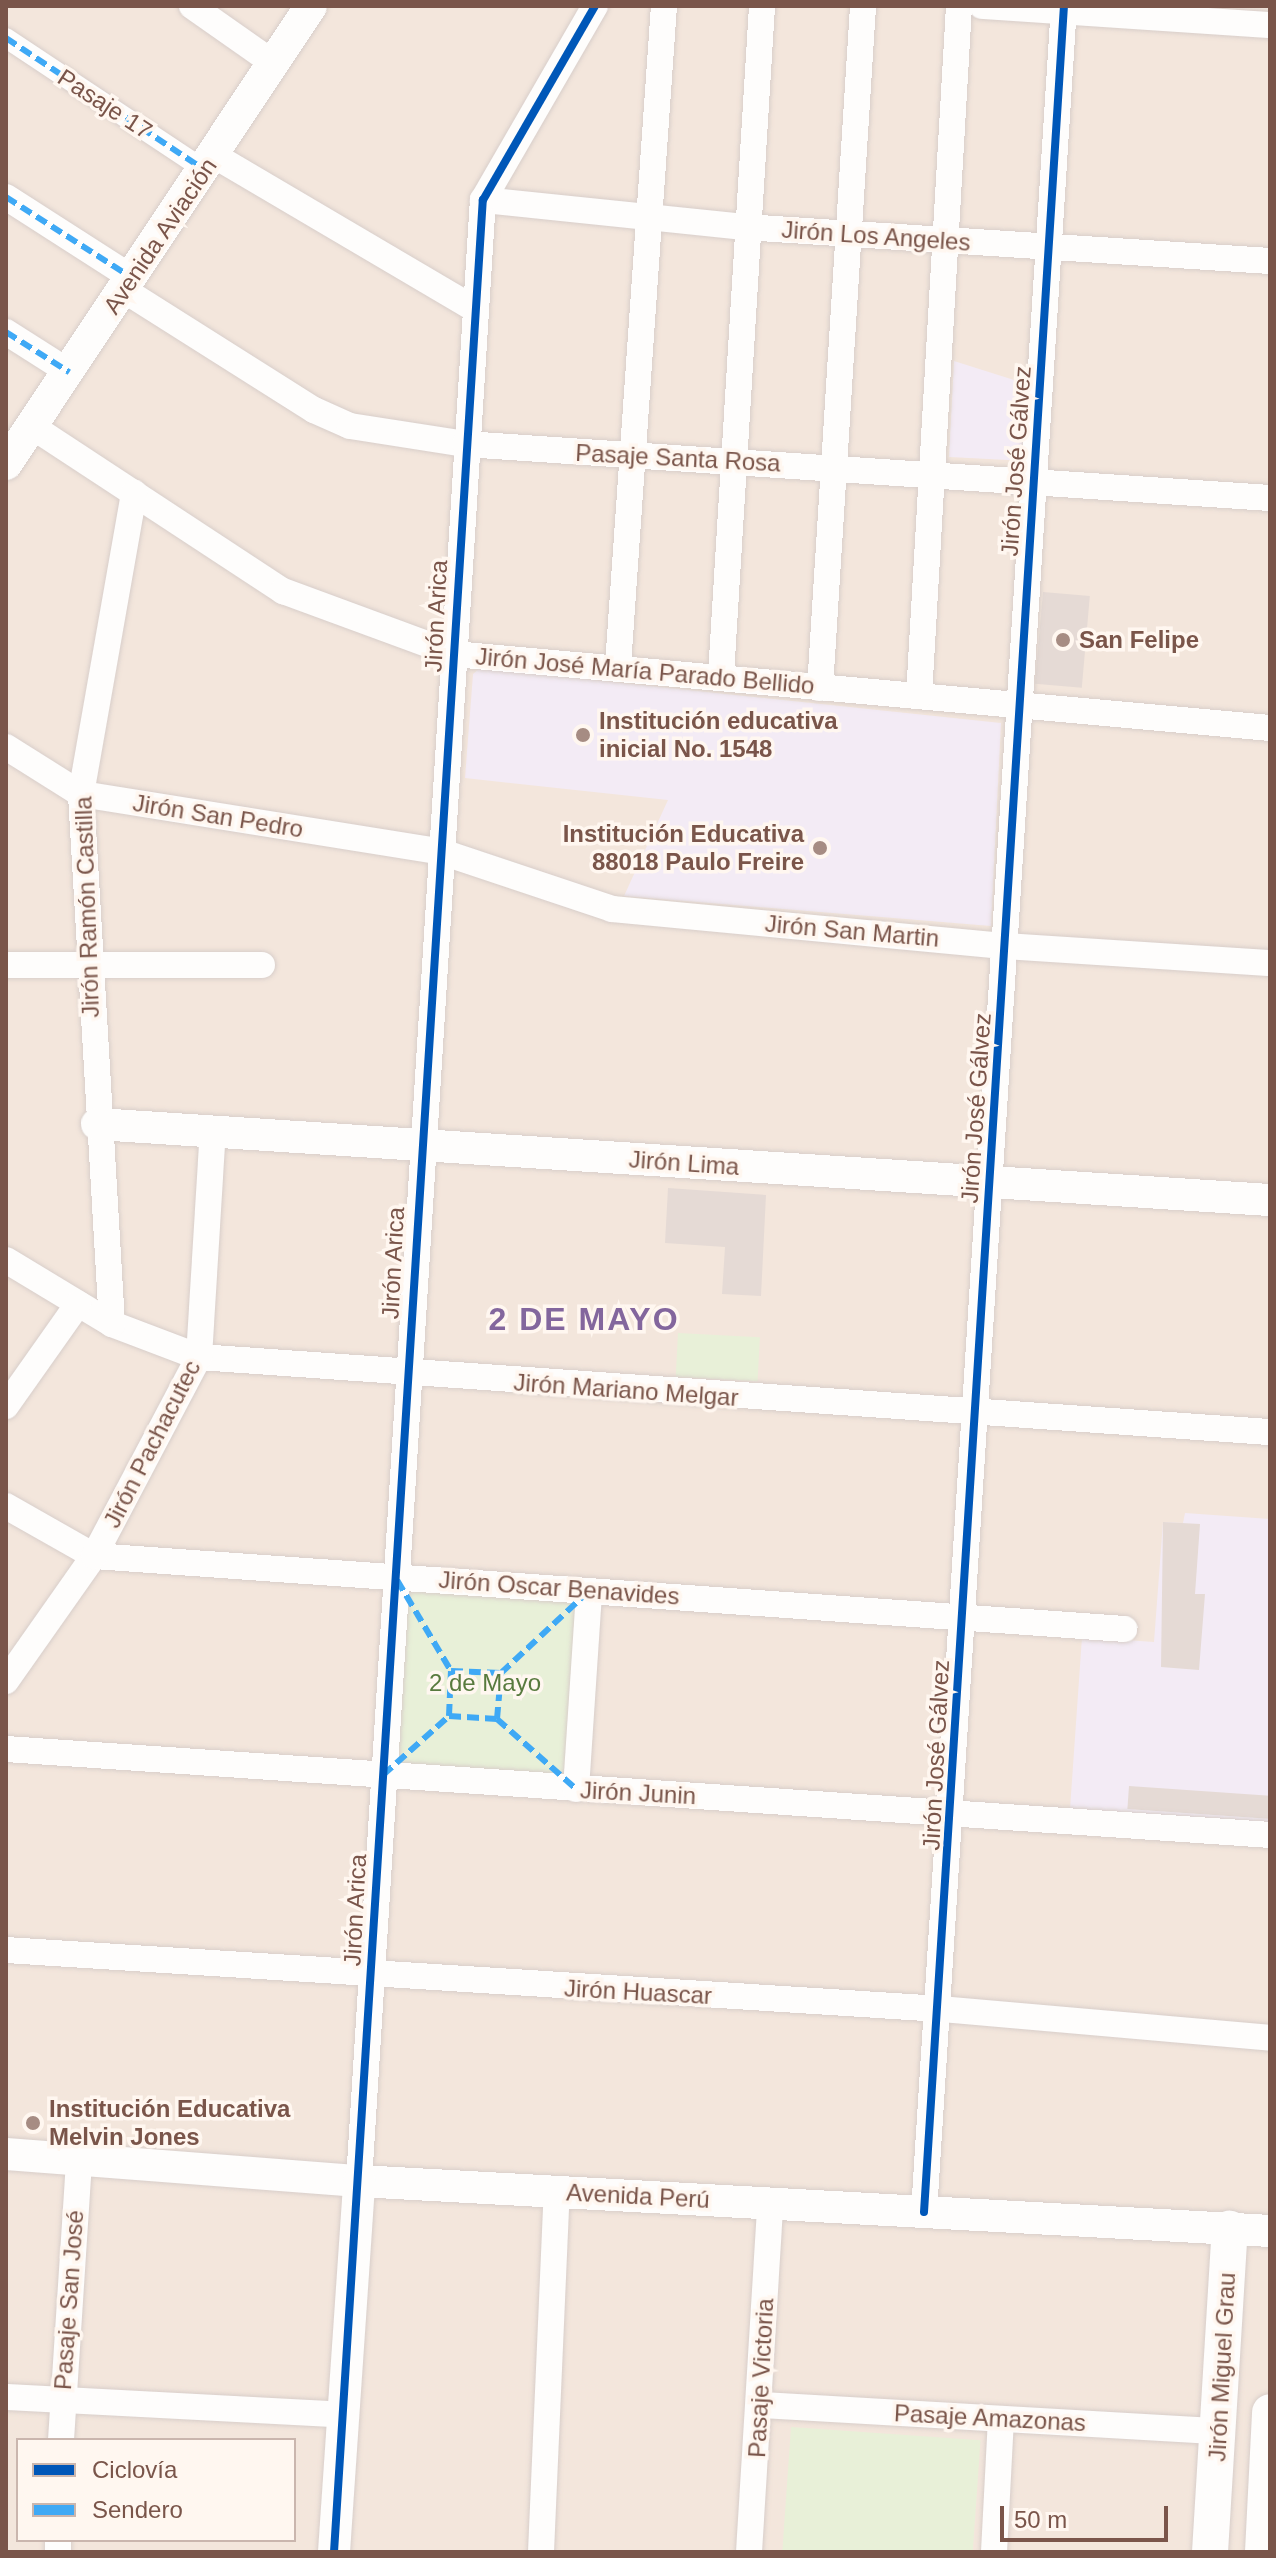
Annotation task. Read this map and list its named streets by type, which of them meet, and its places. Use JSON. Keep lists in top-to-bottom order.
{
  "streets": {
    "main road": ["Jirón Miguel Grau"],
    "street": [
      "Pasaje 17",
      "Avenida Aviación",
      "Jirón Los Angeles",
      "Pasaje Santa Rosa",
      "Jirón José Gálvez",
      "Jirón Arica",
      "Jirón José María Parado Bellido",
      "Jirón San Pedro",
      "Jirón Ramón Castilla",
      "Jirón San Martin",
      "Jirón Lima",
      "Jirón Mariano Melgar",
      "Jirón Pachacutec",
      "Jirón Oscar Benavides",
      "Jirón Junin",
      "Jirón Huascar",
      "Avenida Perú",
      "Pasaje San José",
      "Pasaje Victoria",
      "Pasaje Amazonas"
    ]
  },
  "crossings": [
    ["Pasaje 17", "Avenida Aviación"],
    ["Avenida Aviación", "Pasaje Santa Rosa"],
    ["Avenida Aviación", "Jirón José María Parado Bellido"],
    ["Jirón Los Angeles", "Jirón José Gálvez"],
    ["Jirón Los Angeles", "Jirón Arica"],
    ["Pasaje Santa Rosa", "Jirón José Gálvez"],
    ["Pasaje Santa Rosa", "Jirón Arica"],
    ["Jirón José Gálvez", "Jirón José María Parado Bellido"],
    ["Jirón José Gálvez", "Jirón San Martin"],
    ["Jirón José Gálvez", "Jirón Lima"],
    ["Jirón José Gálvez", "Jirón Mariano Melgar"],
    ["Jirón José Gálvez", "Jirón Oscar Benavides"],
    ["Jirón José Gálvez", "Jirón Junin"],
    ["Jirón José Gálvez", "Jirón Huascar"],
    ["Jirón José Gálvez", "Avenida Perú"],
    ["Jirón Arica", "Jirón José María Parado Bellido"],
    ["Jirón Arica", "Jirón San Pedro"],
    ["Jirón Arica", "Jirón San Martin"],
    ["Jirón Arica", "Jirón Lima"],
    ["Jirón Arica", "Jirón Mariano Melgar"],
    ["Jirón Arica", "Jirón Oscar Benavides"],
    ["Jirón Arica", "Jirón Junin"],
    ["Jirón Arica", "Jirón Huascar"],
    ["Jirón Arica", "Avenida Perú"],
    ["Jirón José María Parado Bellido", "Jirón Ramón Castilla"],
    ["Jirón San Pedro", "Jirón Ramón Castilla"],
    ["Jirón San Pedro", "Jirón San Martin"],
    ["Jirón Ramón Castilla", "Jirón Lima"],
    ["Jirón Ramón Castilla", "Jirón Mariano Melgar"],
    ["Jirón Lima", "Jirón Pachacutec"],
    ["Jirón Mariano Melgar", "Jirón Pachacutec"],
    ["Jirón Pachacutec", "Jirón Oscar Benavides"],
    ["Avenida Perú", "Pasaje San José"],
    ["Avenida Perú", "Jirón Miguel Grau"],
    ["Avenida Perú", "Pasaje Victoria"],
    ["Jirón Miguel Grau", "Pasaje Amazonas"],
    ["Pasaje Victoria", "Pasaje Amazonas"]
  ],
  "districts": ["2 DE MAYO"],
  "parks": ["2 de Mayo"],
  "places": [
    "San Felipe",
    "Institución educativa inicial No. 1548",
    "Institución Educativa 88018 Paulo Freire",
    "Institución Educativa Melvin Jones"
  ],
  "legend": ["Ciclovía", "Sendero"],
  "scale_bar": "50 m"
}
